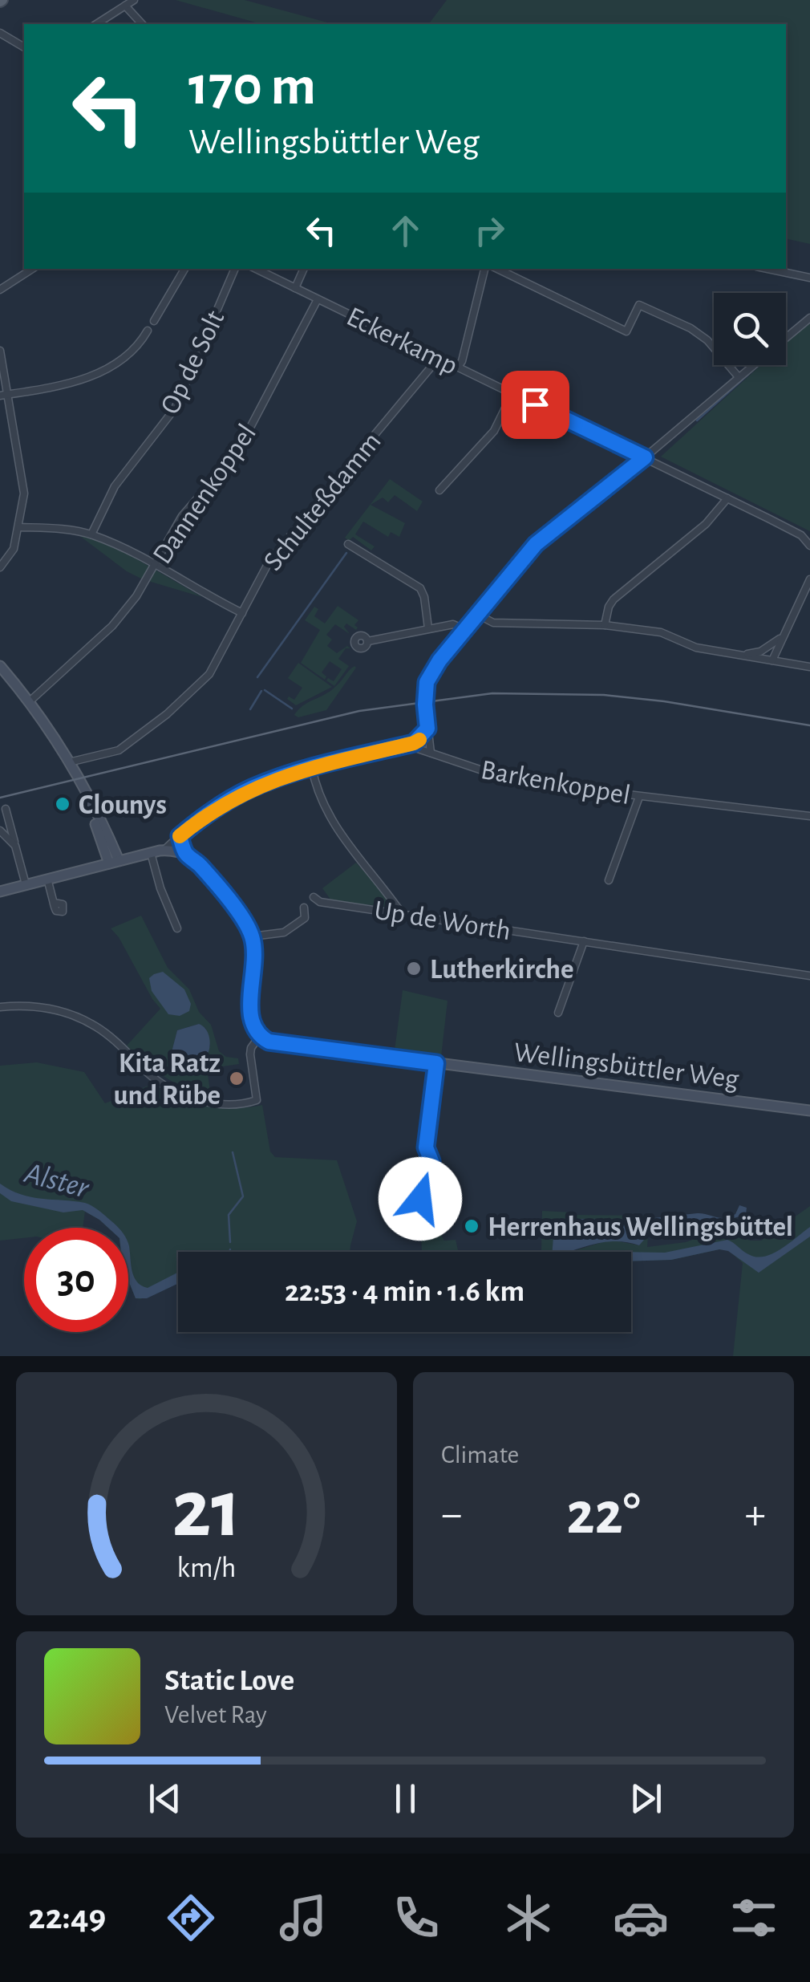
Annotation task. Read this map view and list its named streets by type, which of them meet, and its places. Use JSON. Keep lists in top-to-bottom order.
{
  "streets": {
    "main road": ["Wellingsbüttler Weg"],
    "street": [
      "Eckerkamp",
      "Op de Solt",
      "Dannenkoppel",
      "Schulteßdamm",
      "Barkenkoppel",
      "Up de Worth"
    ]
  },
  "crossings": [
    ["Eckerkamp", "Dannenkoppel"],
    ["Eckerkamp", "Schulteßdamm"]
  ],
  "water": ["Alster"],
  "places": [
    "Clounys",
    "Lutherkirche",
    "Kita Ratz und Rübe",
    "Herrenhaus Wellingsbüttel"
  ],
  "page": {
    "turn": ["170 m", "Wellingsbüttler Weg"],
    "limit": "30",
    "trip": "22:53 · 4 min · 1.6 km",
    "tile": "Climate",
    "heat": ["−", "22°", "+"],
    "song": ["Static Love", "Velvet Ray"],
    "tabs": "22:49",
    "gauge": ["21", "km/h"]
  }
}
